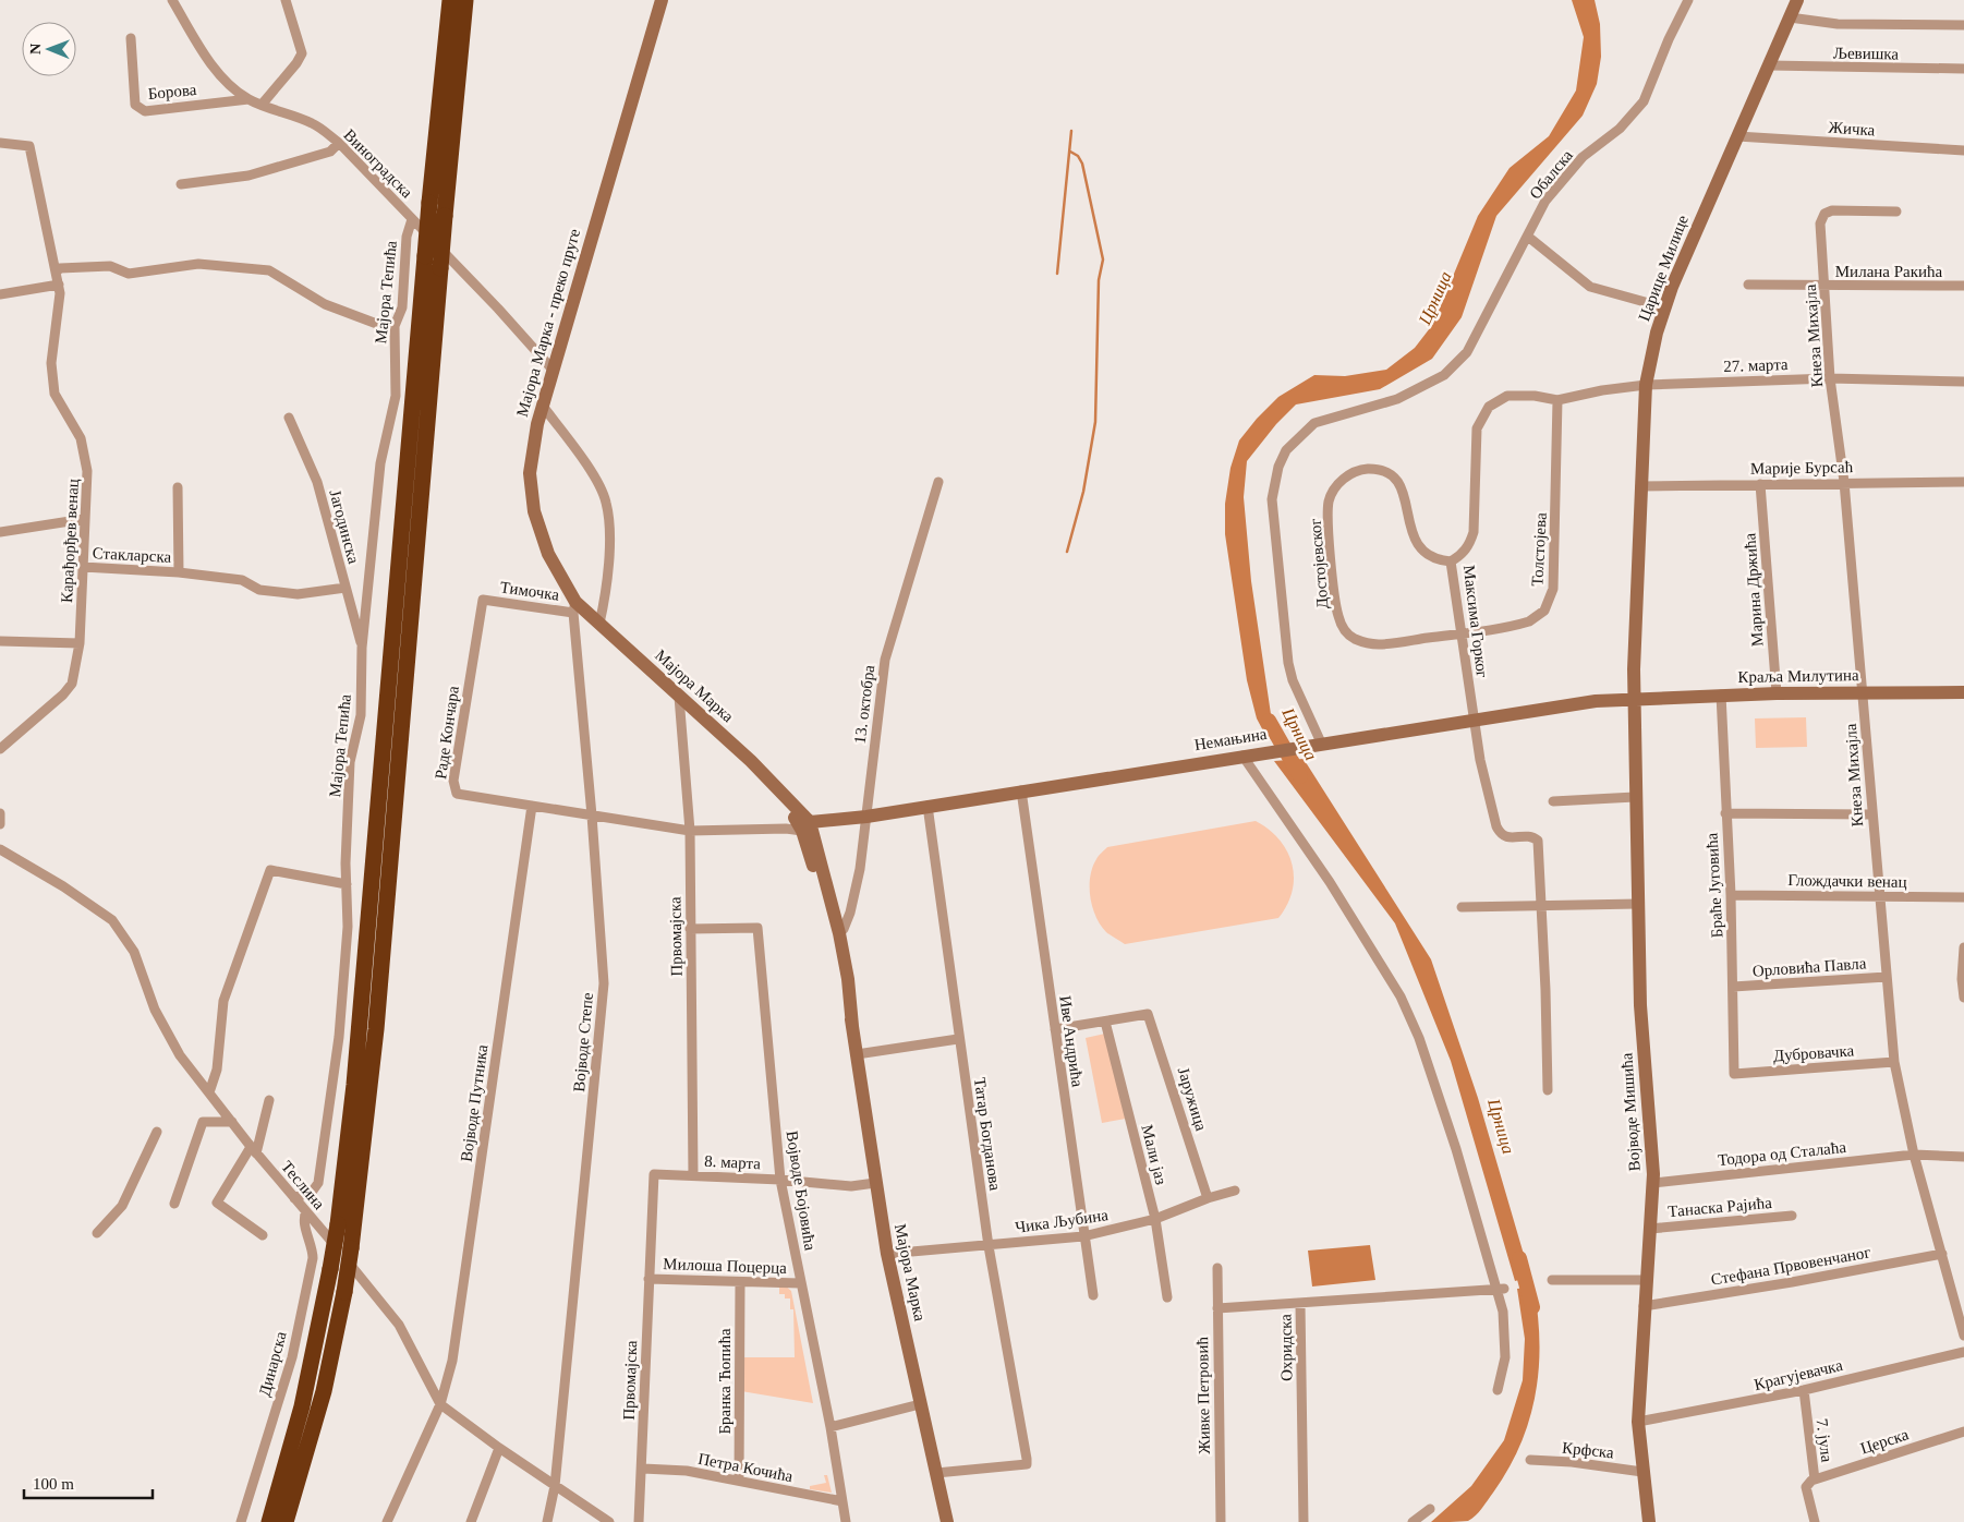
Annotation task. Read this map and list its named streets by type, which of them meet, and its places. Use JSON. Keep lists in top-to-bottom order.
{
  "streets": {
    "street": [
      "Љевишка",
      "Борова",
      "Жичка",
      "Виноградска",
      "Обалска",
      "Царице Милице",
      "Милана Ракића",
      "Мајора Тепића",
      "Мајора Марка - преко пруге",
      "Кнеза Михајла",
      "27. марта",
      "Марије Бурсаћ",
      "Јагодинска",
      "Карађорђев венац",
      "Толстојева",
      "Стакларска",
      "Достојевског",
      "Марина Држића",
      "Тимочка",
      "Максима Горког",
      "Краља Милутина",
      "Мајора Марка",
      "13. октобра",
      "Раде Кончара",
      "Немањина",
      "Глождачки венац",
      "Браће Југовића",
      "Првомајска",
      "Орловића Павла",
      "Иве Андрића",
      "Војводе Степе",
      "Дубровачка",
      "Јаружица",
      "Војводе Путника",
      "Војводе Мишића",
      "Татар Богданова",
      "Тодора од Сталаћа",
      "Мали јаз",
      "8. марта",
      "Теслина",
      "Војводе Бојовића",
      "Танаска Рајића",
      "Чика Љубина",
      "Милоша Поцерца",
      "Стефана Првовенчаног",
      "Охридска",
      "Динарска",
      "Крагујевачка",
      "Бранка Ћопића",
      "Живке Петровић",
      "7. јула",
      "Церска",
      "Крфска",
      "Петра Кочића"
    ]
  },
  "crossings": [
    ["Љевишка", "Царице Милице"],
    ["Борова", "Виноградска"],
    ["Жичка", "Царице Милице"],
    ["Виноградска", "Мајора Тепића"],
    ["Виноградска", "Мајора Марка - преко пруге"],
    ["Обалска", "Немањина"],
    ["Царице Милице", "27. марта"],
    ["Царице Милице", "Марије Бурсаћ"],
    ["Царице Милице", "Максима Горког"],
    ["Царице Милице", "Краља Милутина"],
    ["Царице Милице", "Немањина"],
    ["Царице Милице", "Војводе Мишића"],
    ["Милана Ракића", "Кнеза Михајла"],
    ["Мајора Тепића", "Јагодинска"],
    ["Мајора Тепића", "Теслина"],
    ["Мајора Марка - преко пруге", "Тимочка"],
    ["Мајора Марка - преко пруге", "Мајора Марка"],
    ["Мајора Марка - преко пруге", "Војводе Степе"],
    ["Кнеза Михајла", "27. марта"],
    ["Кнеза Михајла", "Марије Бурсаћ"],
    ["Кнеза Михајла", "Краља Милутина"],
    ["Кнеза Михајла", "Глождачки венац"],
    ["Кнеза Михајла", "Орловића Павла"],
    ["Кнеза Михајла", "Дубровачка"],
    ["Кнеза Михајла", "Тодора од Сталаћа"],
    ["Кнеза Михајла", "Стефана Првовенчаног"],
    ["27. марта", "Максима Горког"],
    ["Марије Бурсаћ", "Марина Држића"],
    ["Јагодинска", "Стакларска"],
    ["Карађорђев венац", "Стакларска"],
    ["Толстојева", "Достојевског"],
    ["Толстојева", "Максима Горког"],
    ["Достојевског", "Максима Горког"],
    ["Марина Држића", "Краља Милутина"],
    ["Тимочка", "Раде Кончара"],
    ["Тимочка", "Војводе Степе"],
    ["Максима Горког", "Немањина"],
    ["Краља Милутина", "Немањина"],
    ["Краља Милутина", "Браће Југовића"],
    ["Краља Милутина", "Војводе Мишића"],
    ["Мајора Марка", "13. октобра"],
    ["Мајора Марка", "Немањина"],
    ["Мајора Марка", "Првомајска"],
    ["Мајора Марка", "Татар Богданова"],
    ["Мајора Марка", "8. марта"],
    ["Мајора Марка", "Чика Љубина"],
    ["13. октобра", "Немањина"],
    ["Раде Кончара", "Војводе Путника"],
    ["Немањина", "Иве Андрића"],
    ["Немањина", "Војводе Мишића"],
    ["Немањина", "Татар Богданова"],
    ["Глождачки венац", "Браће Југовића"],
    ["Браће Југовића", "Орловића Павла"],
    ["Браће Југовића", "Дубровачка"],
    ["Првомајска", "8. марта"],
    ["Првомајска", "Војводе Бојовића"],
    ["Првомајска", "Милоша Поцерца"],
    ["Првомајска", "Петра Кочића"],
    ["Иве Андрића", "Чика Љубина"],
    ["Војводе Степе", "Теслина"],
    ["Јаружица", "Мали јаз"],
    ["Јаружица", "Чика Љубина"],
    ["Војводе Путника", "Теслина"],
    ["Војводе Мишића", "Тодора од Сталаћа"],
    ["Војводе Мишића", "Танаска Рајића"],
    ["Војводе Мишића", "Стефана Првовенчаног"],
    ["Војводе Мишића", "Крагујевачка"],
    ["Војводе Мишића", "Крфска"],
    ["Татар Богданова", "Чика Љубина"],
    ["Мали јаз", "Чика Љубина"],
    ["8. марта", "Војводе Бојовића"],
    ["Теслина", "Динарска"],
    ["Војводе Бојовића", "Милоша Поцерца"],
    ["Војводе Бојовића", "Петра Кочића"],
    ["Милоша Поцерца", "Бранка Ћопића"],
    ["Крагујевачка", "7. јула"],
    ["Бранка Ћопића", "Петра Кочића"],
    ["7. јула", "Церска"]
  ],
  "water": ["Црница"],
  "scale_bar": "100 m",
  "north": "left"
}
